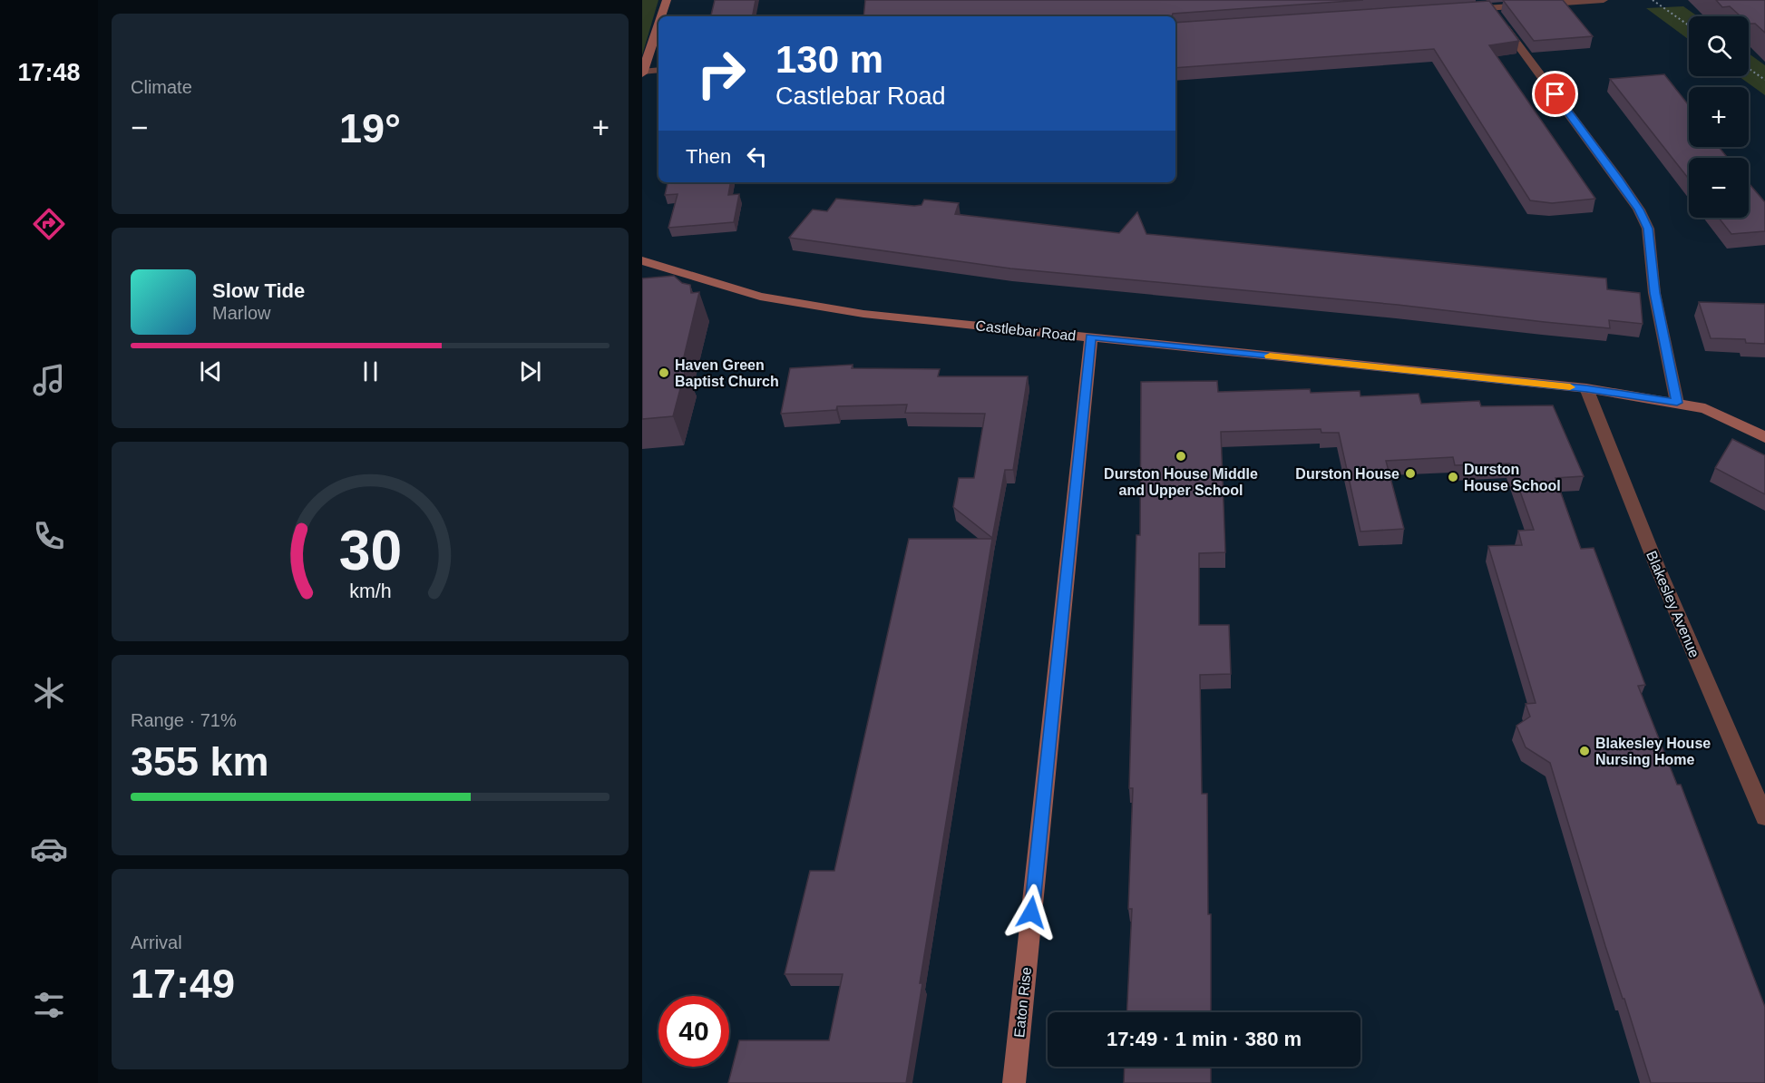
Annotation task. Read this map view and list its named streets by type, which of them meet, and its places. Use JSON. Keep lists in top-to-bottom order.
{
  "streets": {
    "main road": ["Castlebar Road", "Eaton Rise"],
    "street": ["Blakesley Avenue"]
  },
  "crossings": [
    ["Castlebar Road", "Blakesley Avenue"],
    ["Castlebar Road", "Eaton Rise"]
  ],
  "places": [
    "Haven Green Baptist Church",
    "Durston House Middle and Upper School",
    "Durston House",
    "Durston House School",
    "Blakesley House Nursing Home"
  ],
  "page": {
    "tabs": "17:48",
    "tile": [
      "Climate",
      ["Range · 71%", "355 km"],
      ["Arrival", "17:49"]
    ],
    "map_buttons": ["+", "−"],
    "turn": ["130 m", "Castlebar Road"],
    "heat": ["−", "19°", "+"],
    "then": "Then",
    "song": ["Slow Tide", "Marlow"],
    "limit": "40",
    "trip": "17:49 · 1 min · 380 m",
    "gauge": ["30", "km/h"]
  }
}
